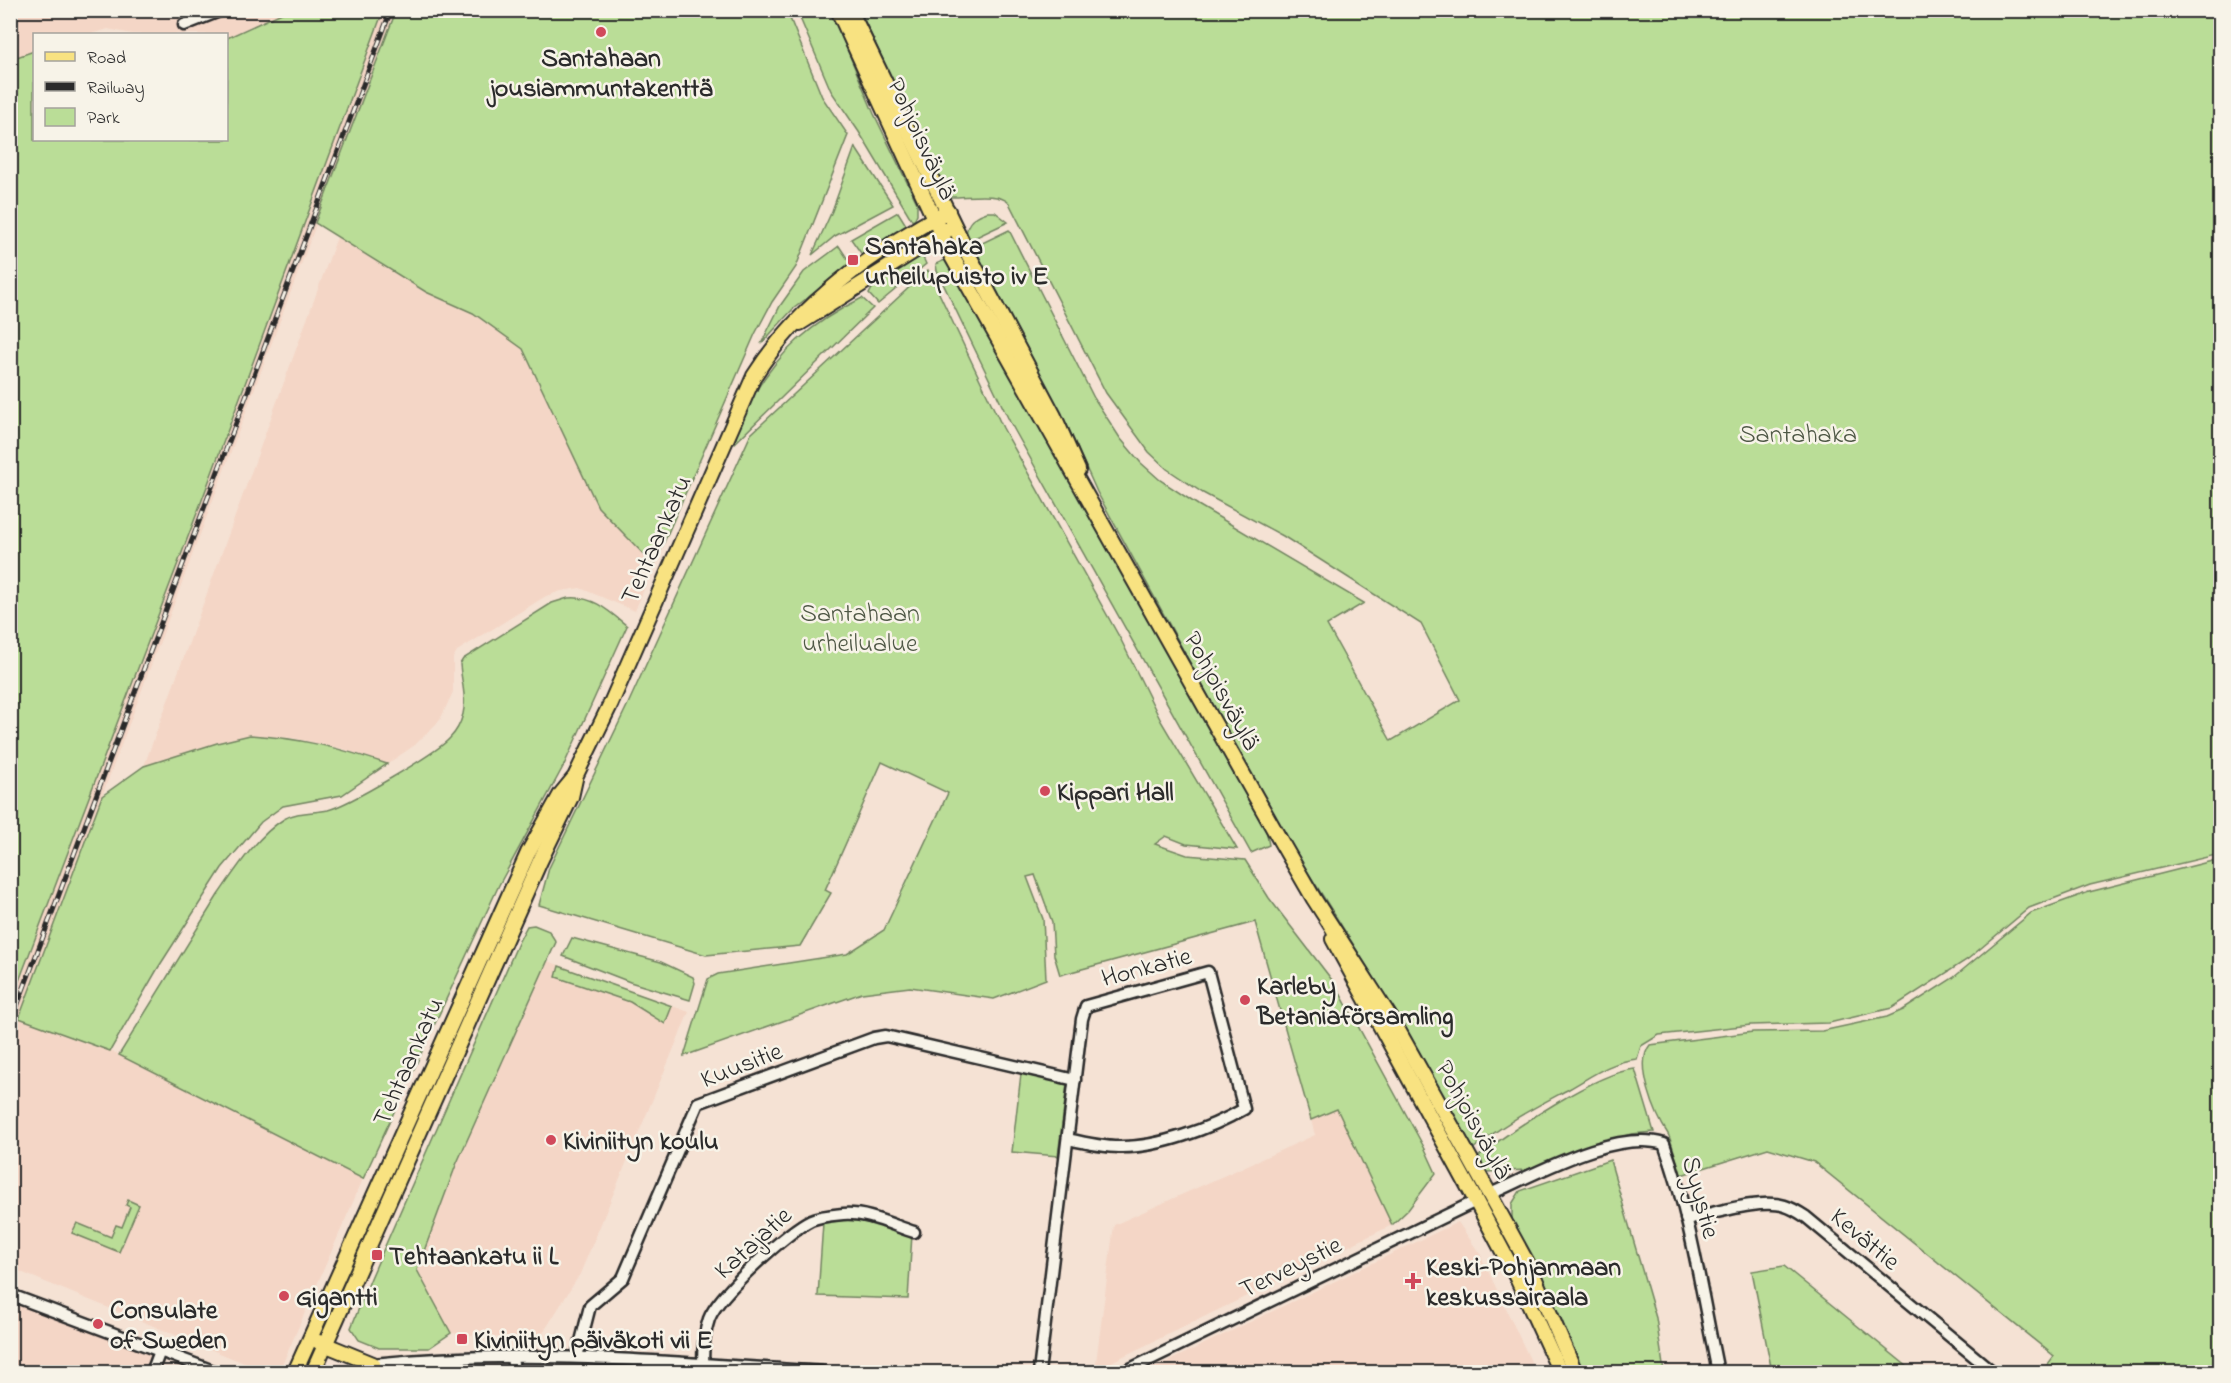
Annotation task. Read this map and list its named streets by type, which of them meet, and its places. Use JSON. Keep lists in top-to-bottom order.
{
  "streets": {
    "main road": ["Pohjoisväylä", "Tehtaankatu"],
    "street": [
      "Honkatie",
      "Kuusitie",
      "Syystie",
      "Kevättie",
      "Katajatie",
      "Terveystie"
    ]
  },
  "crossings": [
    ["Pohjoisväylä", "Tehtaankatu"],
    ["Pohjoisväylä", "Syystie"],
    ["Pohjoisväylä", "Terveystie"],
    ["Honkatie", "Kuusitie"],
    ["Syystie", "Kevättie"]
  ],
  "parks": ["Santahaka", "Santahaan urheilualue"],
  "places": {
    "other": [
      "Santahaan jousiammuntakenttä",
      "Kippari Hall",
      "Karleby Betaniaförsamling",
      "Kiviniityn koulu",
      "Gigantti",
      "Consulate of Sweden"
    ],
    "transit": ["Santahaka urheilupuisto iv E", "Tehtaankatu ii L", "Kiviniityn päiväkoti vii E"],
    "health": ["Keski-Pohjanmaan keskussairaala"]
  },
  "legend": ["Road", "Railway", "Park"]
}
